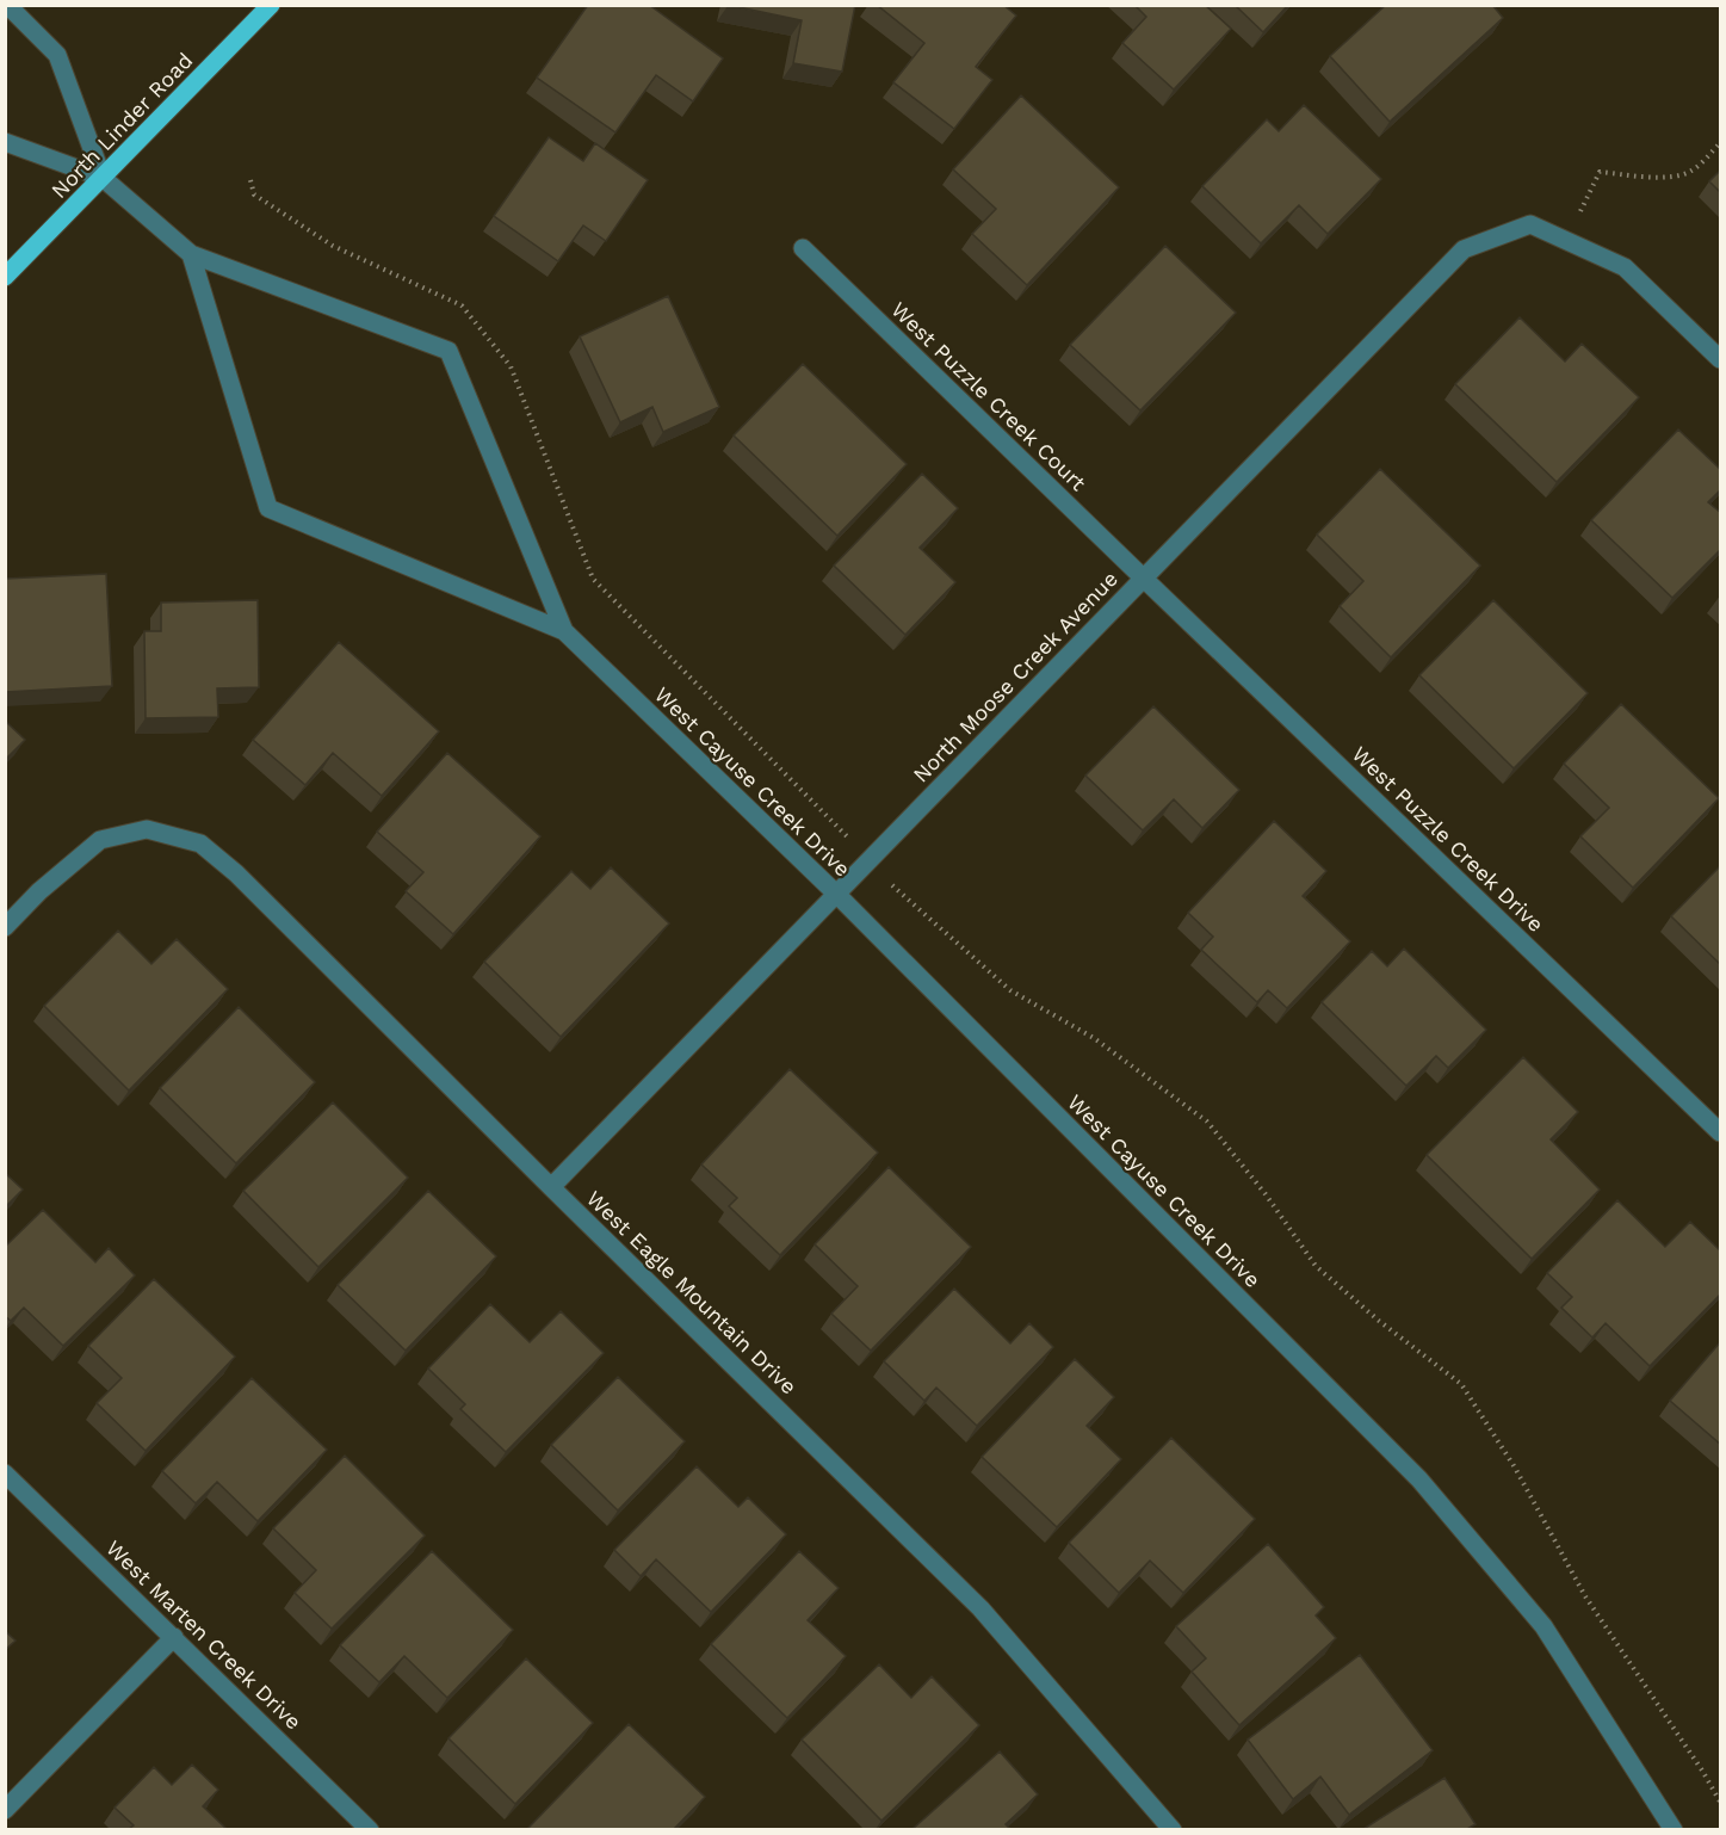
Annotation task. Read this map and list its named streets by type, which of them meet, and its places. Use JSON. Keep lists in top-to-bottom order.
{
  "streets": {
    "main road": ["North Linder Road"],
    "street": [
      "West Puzzle Creek Court",
      "North Moose Creek Avenue",
      "West Cayuse Creek Drive",
      "West Puzzle Creek Drive",
      "West Eagle Mountain Drive",
      "West Marten Creek Drive"
    ]
  },
  "crossings": [
    ["North Linder Road", "West Cayuse Creek Drive"],
    ["West Puzzle Creek Court", "North Moose Creek Avenue"],
    ["West Puzzle Creek Court", "West Puzzle Creek Drive"],
    ["North Moose Creek Avenue", "West Cayuse Creek Drive"],
    ["North Moose Creek Avenue", "West Puzzle Creek Drive"],
    ["North Moose Creek Avenue", "West Eagle Mountain Drive"]
  ]
}
